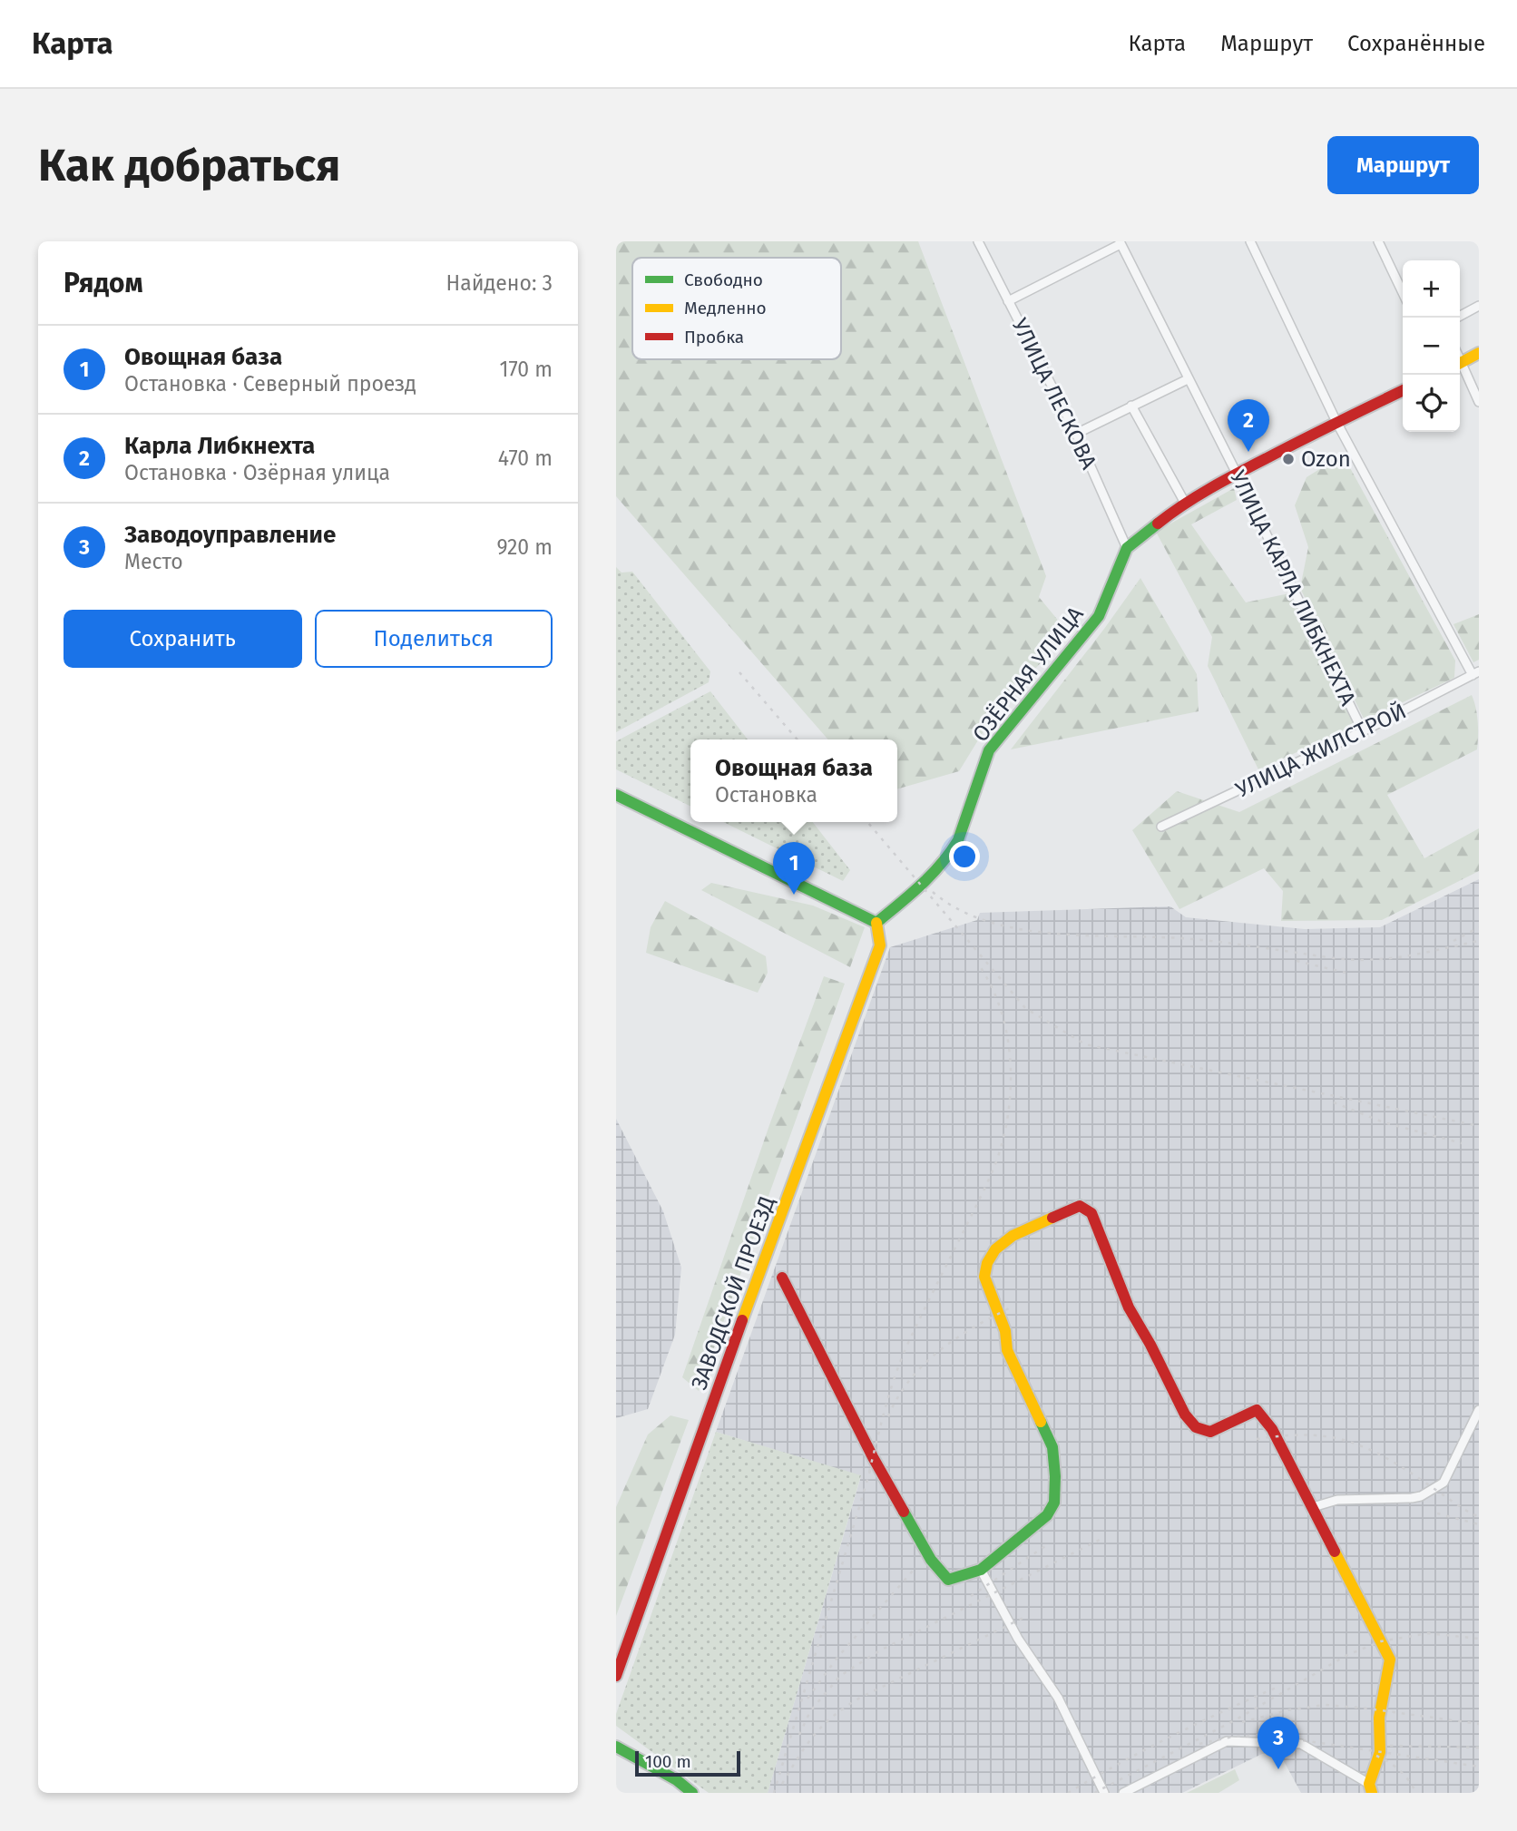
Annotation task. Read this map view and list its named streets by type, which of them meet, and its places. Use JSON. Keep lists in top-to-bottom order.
{
  "streets": {
    "street": [
      "УЛИЦА ЛЕСКОВА",
      "УЛИЦА КАРЛА ЛИБКНЕХТА",
      "ОЗЁРНАЯ УЛИЦА",
      "УЛИЦА ЖИЛСТРОЙ",
      "ЗАВОДСКОЙ ПРОЕЗД"
    ]
  },
  "crossings": [
    ["УЛИЦА ЛЕСКОВА", "ОЗЁРНАЯ УЛИЦА"],
    ["УЛИЦА КАРЛА ЛИБКНЕХТА", "ОЗЁРНАЯ УЛИЦА"],
    ["УЛИЦА КАРЛА ЛИБКНЕХТА", "УЛИЦА ЖИЛСТРОЙ"],
    ["ОЗЁРНАЯ УЛИЦА", "ЗАВОДСКОЙ ПРОЕЗД"]
  ],
  "places": ["Ozon"],
  "legend": ["Свободно", "Медленно", "Пробка"],
  "scale_bar": "100 m",
  "page": {
    "header": "Карта",
    "nav": ["Карта", "Маршрут", "Сохранённые"],
    "buttons": [
      "Маршрут",
      ["Сохранить", "Поделиться"]
    ],
    "title": "Как добраться",
    "heading": ["Рядом", "Найдено: 3"],
    "map_buttons": ["+", "−"],
    "list": [
      {
        "mark": "1",
        "name": "Овощная база",
        "note": "Остановка · Северный проезд",
        "value": "170 m"
      },
      {
        "mark": "2",
        "name": "Карла Либкнехта",
        "note": "Остановка · Озёрная улица",
        "value": "470 m"
      },
      {
        "mark": "3",
        "name": "Заводоуправление",
        "note": "Место",
        "value": "920 m"
      }
    ],
    "pins": ["2", "1", "3"],
    "popup": ["Овощная база", "Остановка"],
    "scale": "100 m"
  }
}
